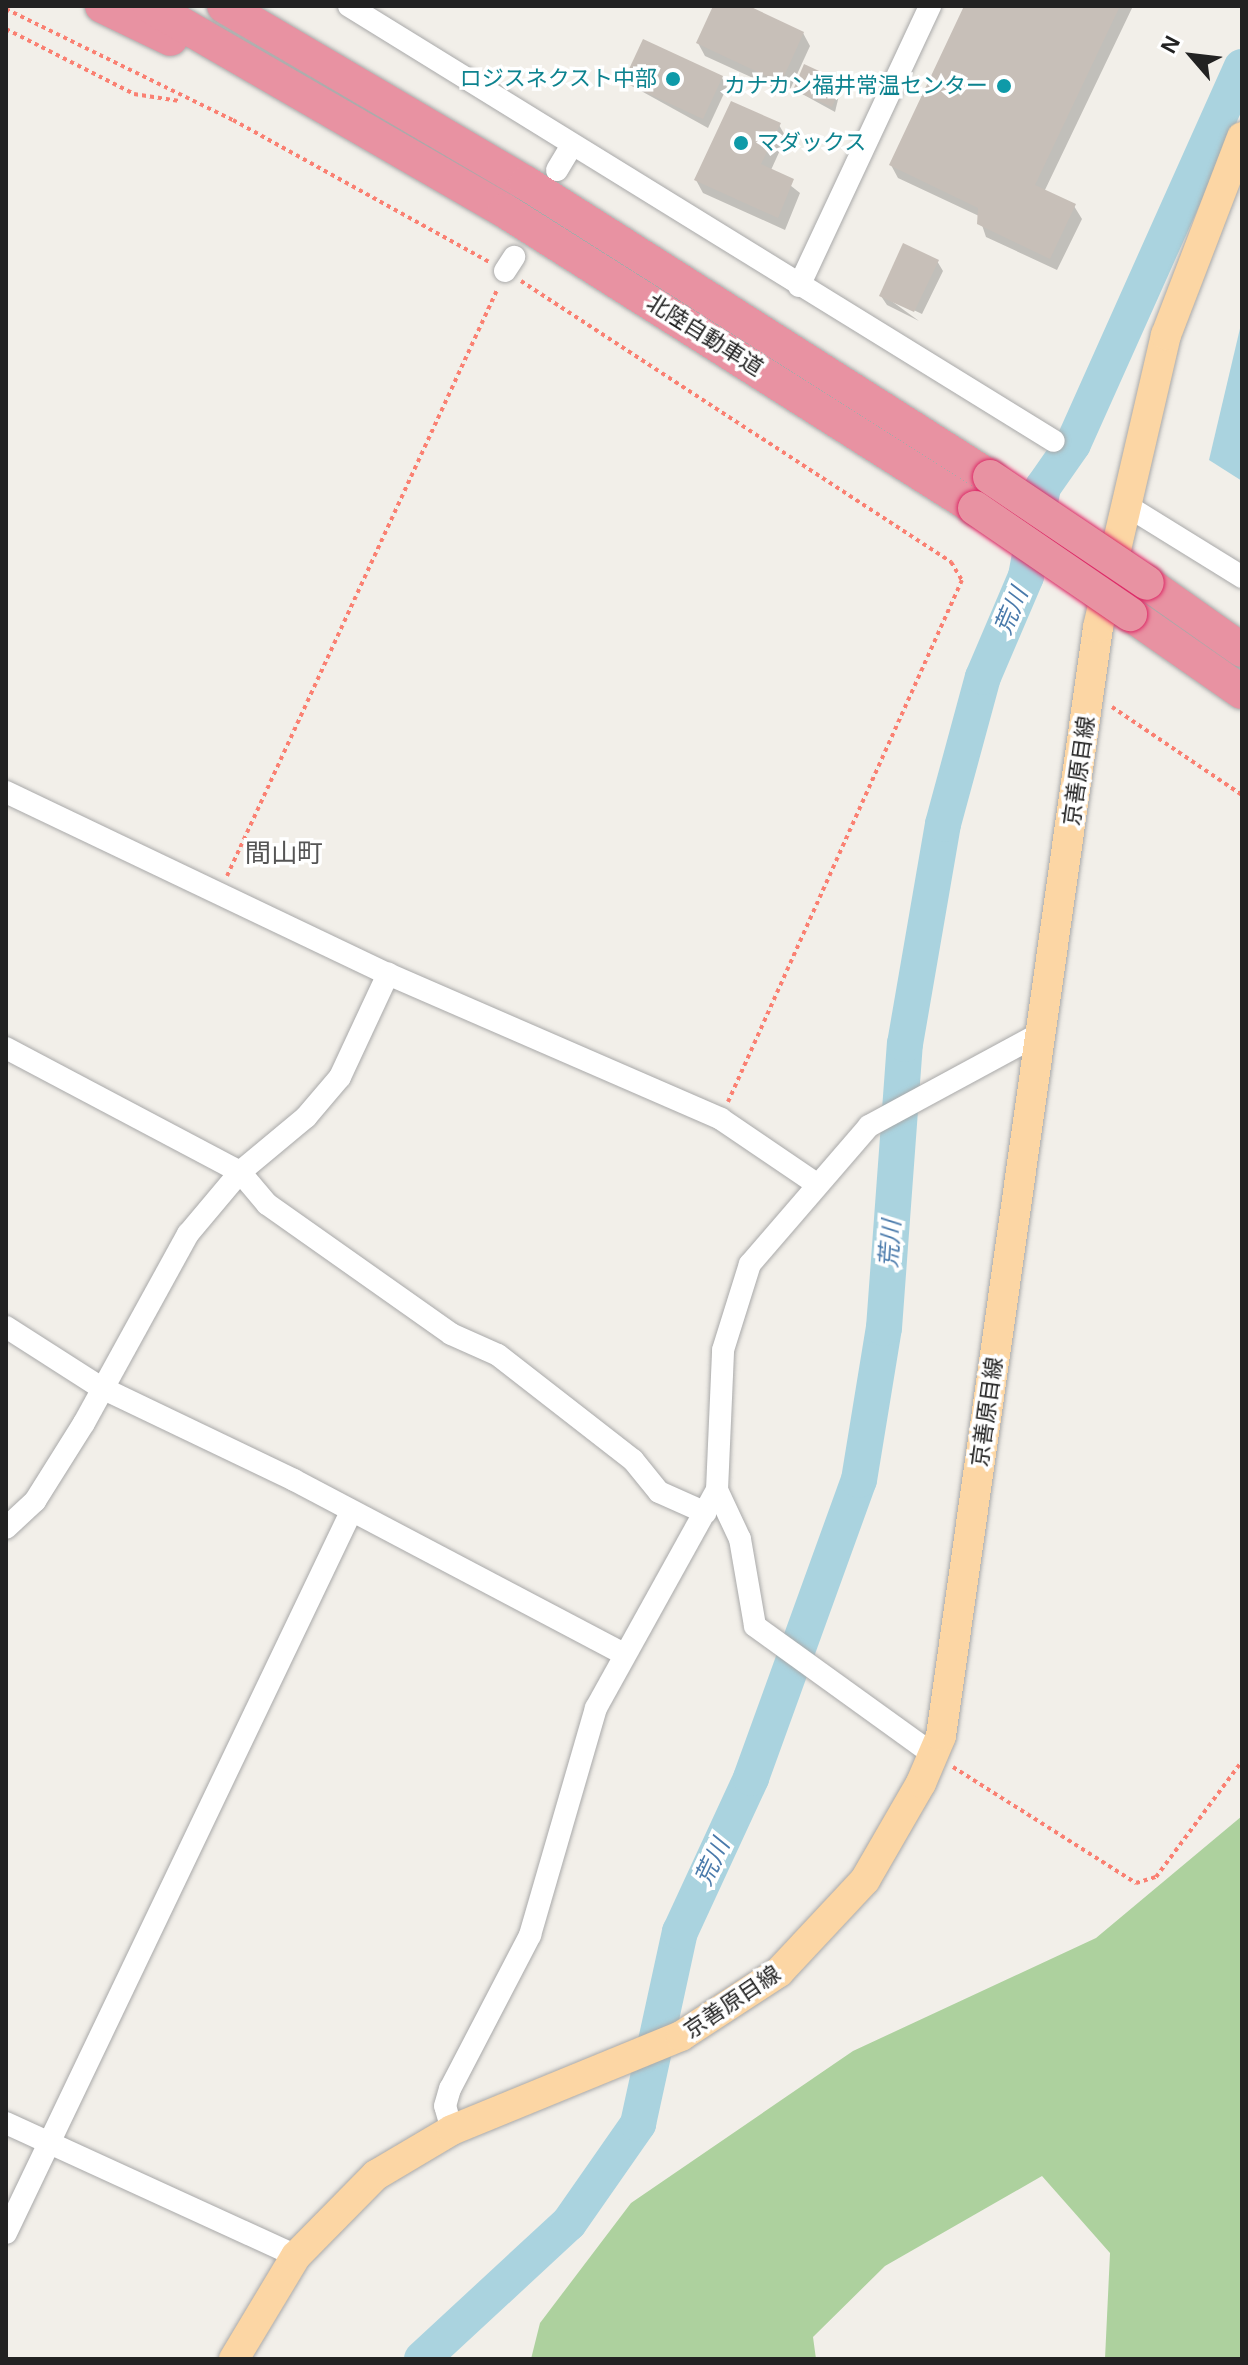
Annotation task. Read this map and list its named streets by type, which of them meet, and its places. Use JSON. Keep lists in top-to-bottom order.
{
  "streets": {
    "highway": ["北陸自動車道"],
    "main road": ["京善原目線"]
  },
  "districts": ["間山町"],
  "water": ["荒川"],
  "places": ["ロジスネクスト中部", "カナカン福井常温センター", "マダックス"],
  "north": "top left"
}
